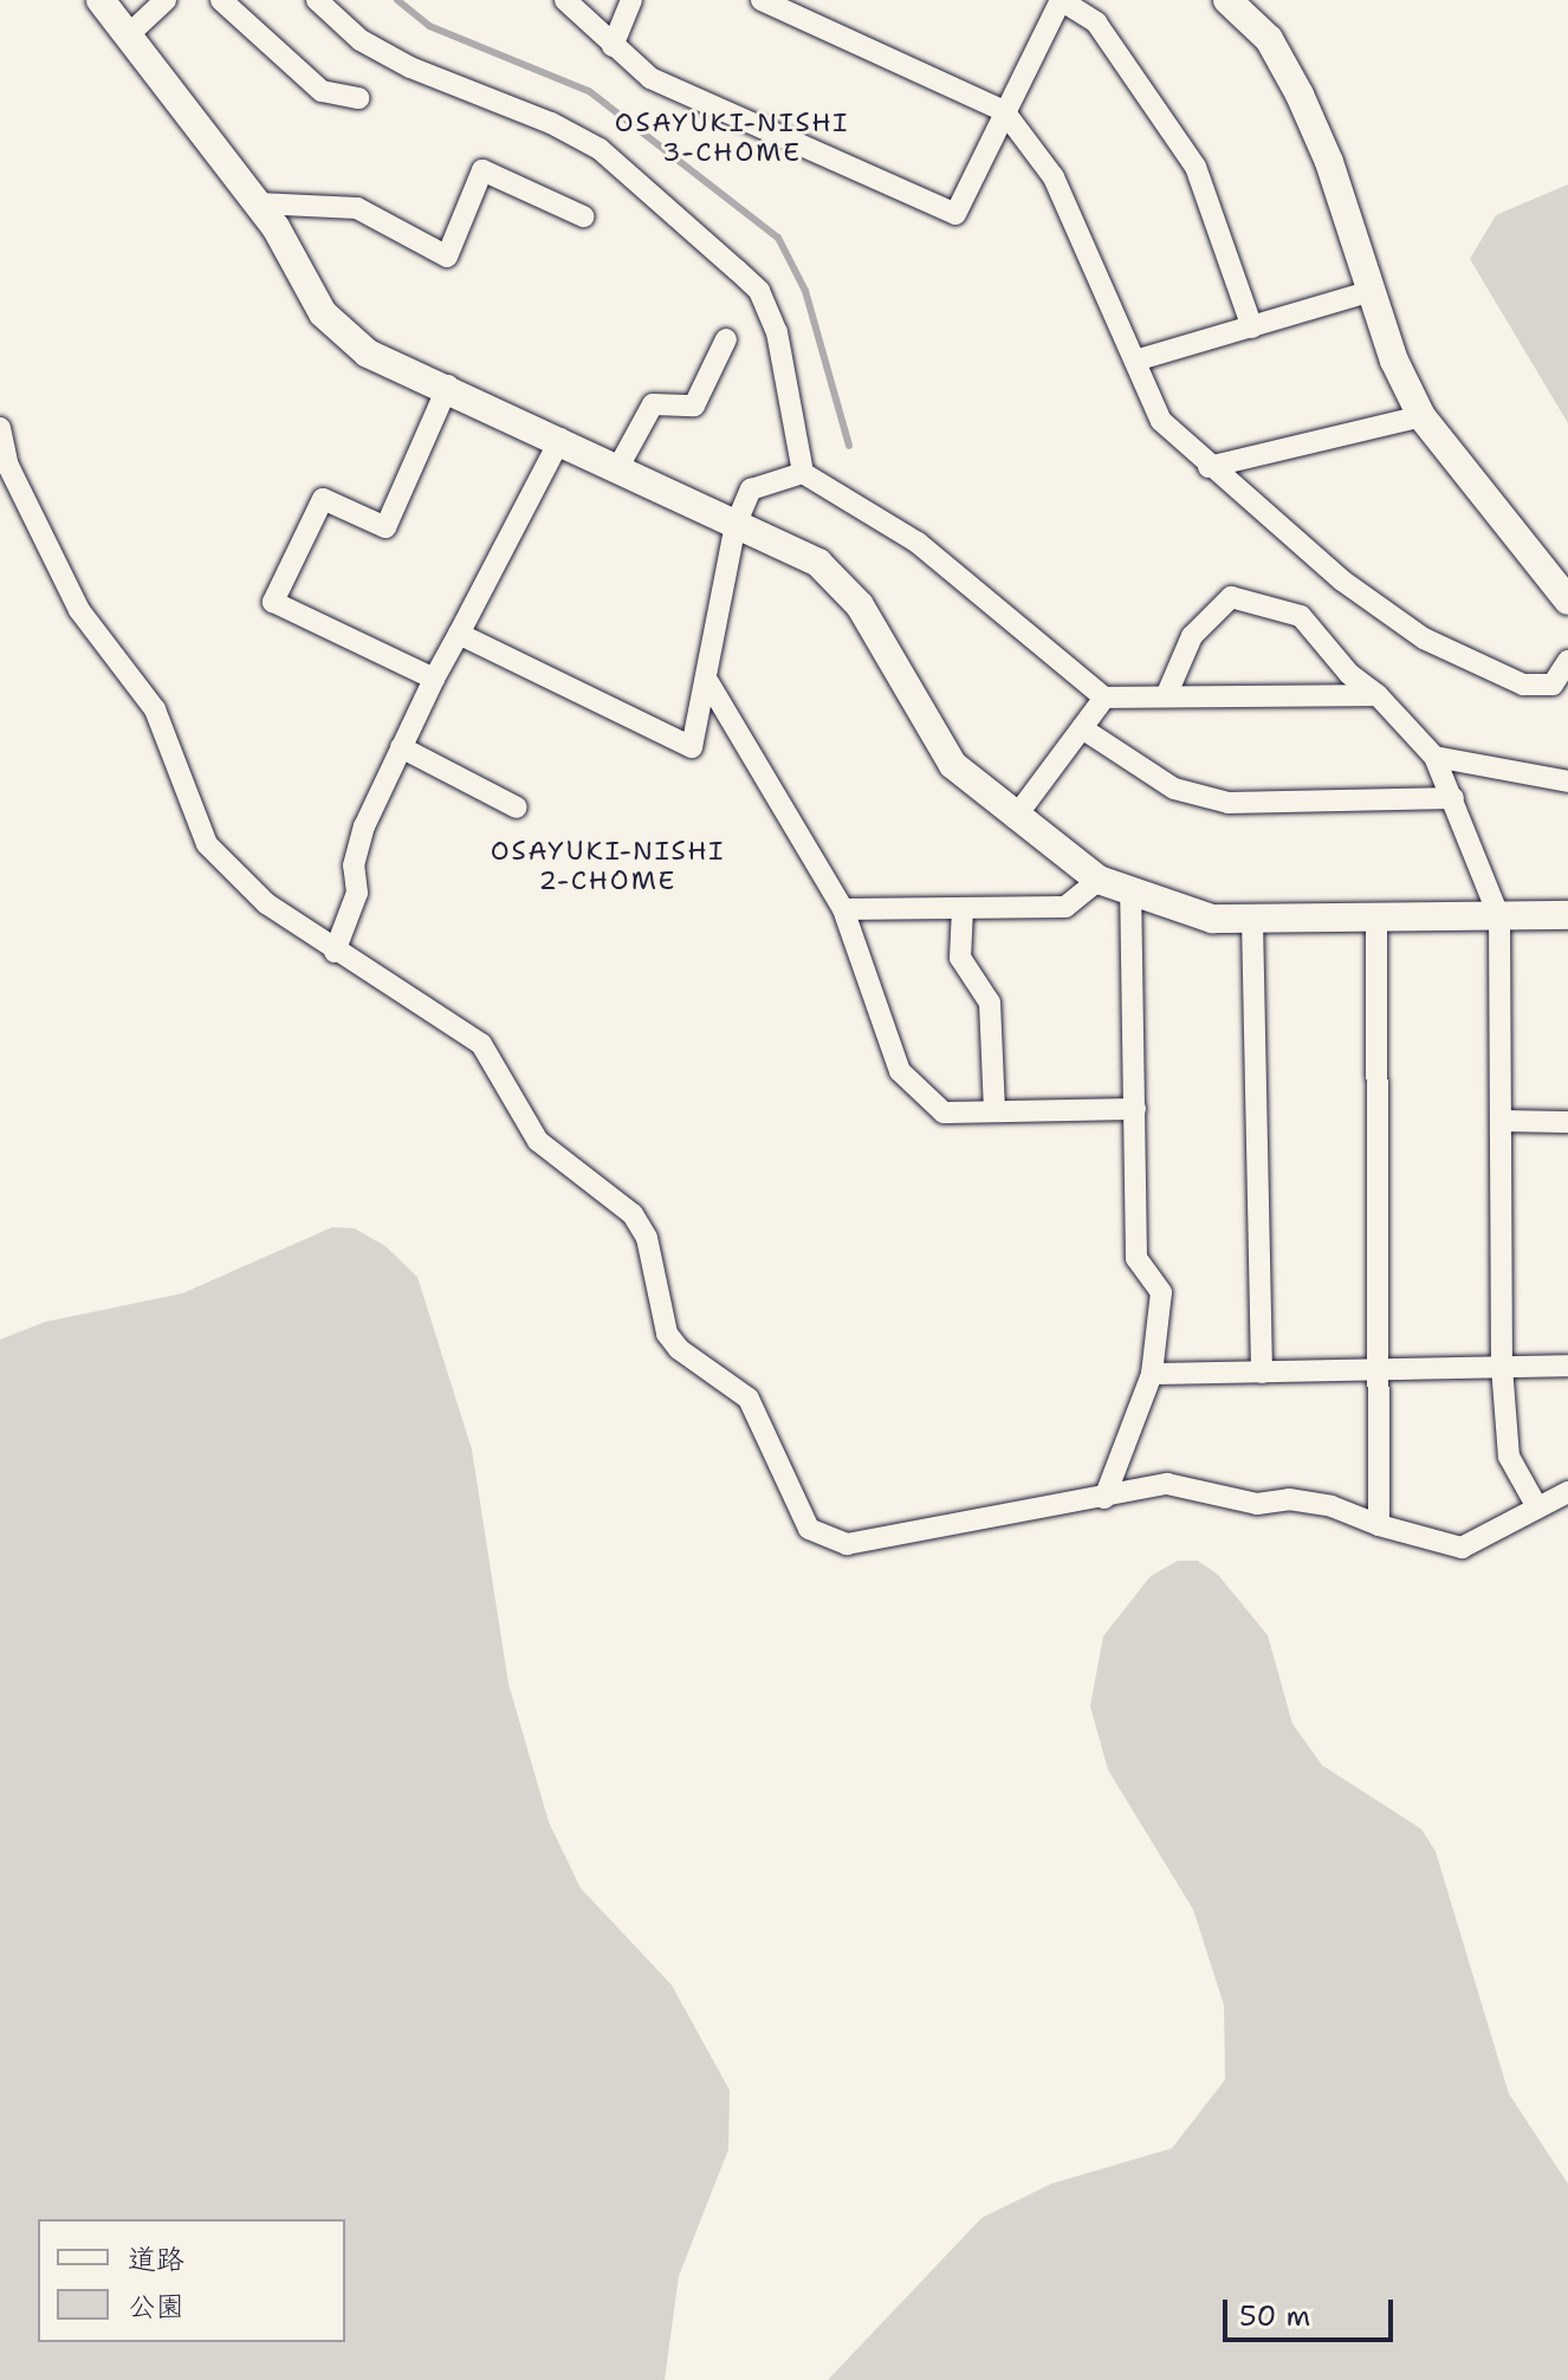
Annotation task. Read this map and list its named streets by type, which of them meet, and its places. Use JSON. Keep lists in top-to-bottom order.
{
  "districts": ["OSAYUKI-NISHI 3-CHOME", "OSAYUKI-NISHI 2-CHOME"],
  "legend": ["道路", "公園"],
  "scale_bar": "50 m"
}
